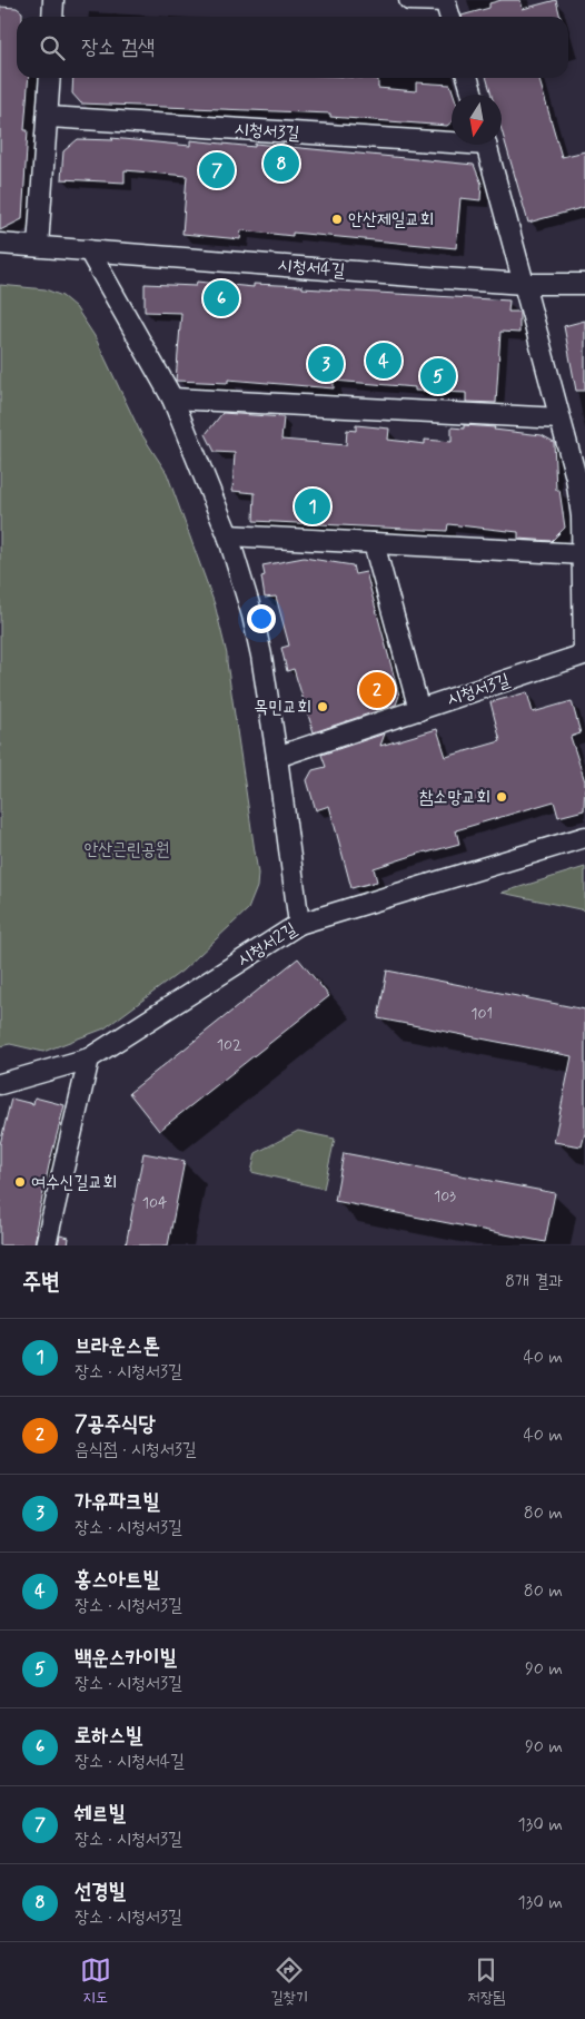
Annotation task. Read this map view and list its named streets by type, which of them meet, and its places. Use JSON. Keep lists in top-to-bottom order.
{
  "streets": {
    "street": ["시청서3길", "시청서4길", "시청서2길"]
  },
  "crossings": [
    ["시청서3길", "시청서4길"]
  ],
  "parks": ["안산근린공원"],
  "places": [
    "안산제일교회",
    "목민교회",
    "참소망교회",
    "여수신길교회"
  ],
  "house_numbers": [
    "101",
    "102",
    "103",
    "104"
  ],
  "north": "bottom",
  "page": {
    "search": "장소 검색",
    "pins": [
      "8",
      "7",
      "6",
      "4",
      "3",
      "5",
      "1",
      "2"
    ],
    "heading": ["주변", "8개 결과"],
    "list": [
      {
        "mark": "1",
        "name": "브라운스톤",
        "note": "장소 · 시청서3길",
        "value": "40 m"
      },
      {
        "mark": "2",
        "name": "7공주식당",
        "note": "음식점 · 시청서3길",
        "value": "40 m"
      },
      {
        "mark": "3",
        "name": "가유파크빌",
        "note": "장소 · 시청서3길",
        "value": "80 m"
      },
      {
        "mark": "4",
        "name": "홍스아트빌",
        "note": "장소 · 시청서3길",
        "value": "80 m"
      },
      {
        "mark": "5",
        "name": "백운스카이빌",
        "note": "장소 · 시청서3길",
        "value": "90 m"
      },
      {
        "mark": "6",
        "name": "로하스빌",
        "note": "장소 · 시청서4길",
        "value": "90 m"
      },
      {
        "mark": "7",
        "name": "쉐르빌",
        "note": "장소 · 시청서3길",
        "value": "130 m"
      },
      {
        "mark": "8",
        "name": "선경빌",
        "note": "장소 · 시청서3길",
        "value": "130 m"
      }
    ],
    "nav": ["지도", "길찾기", "저장됨"]
  }
}
